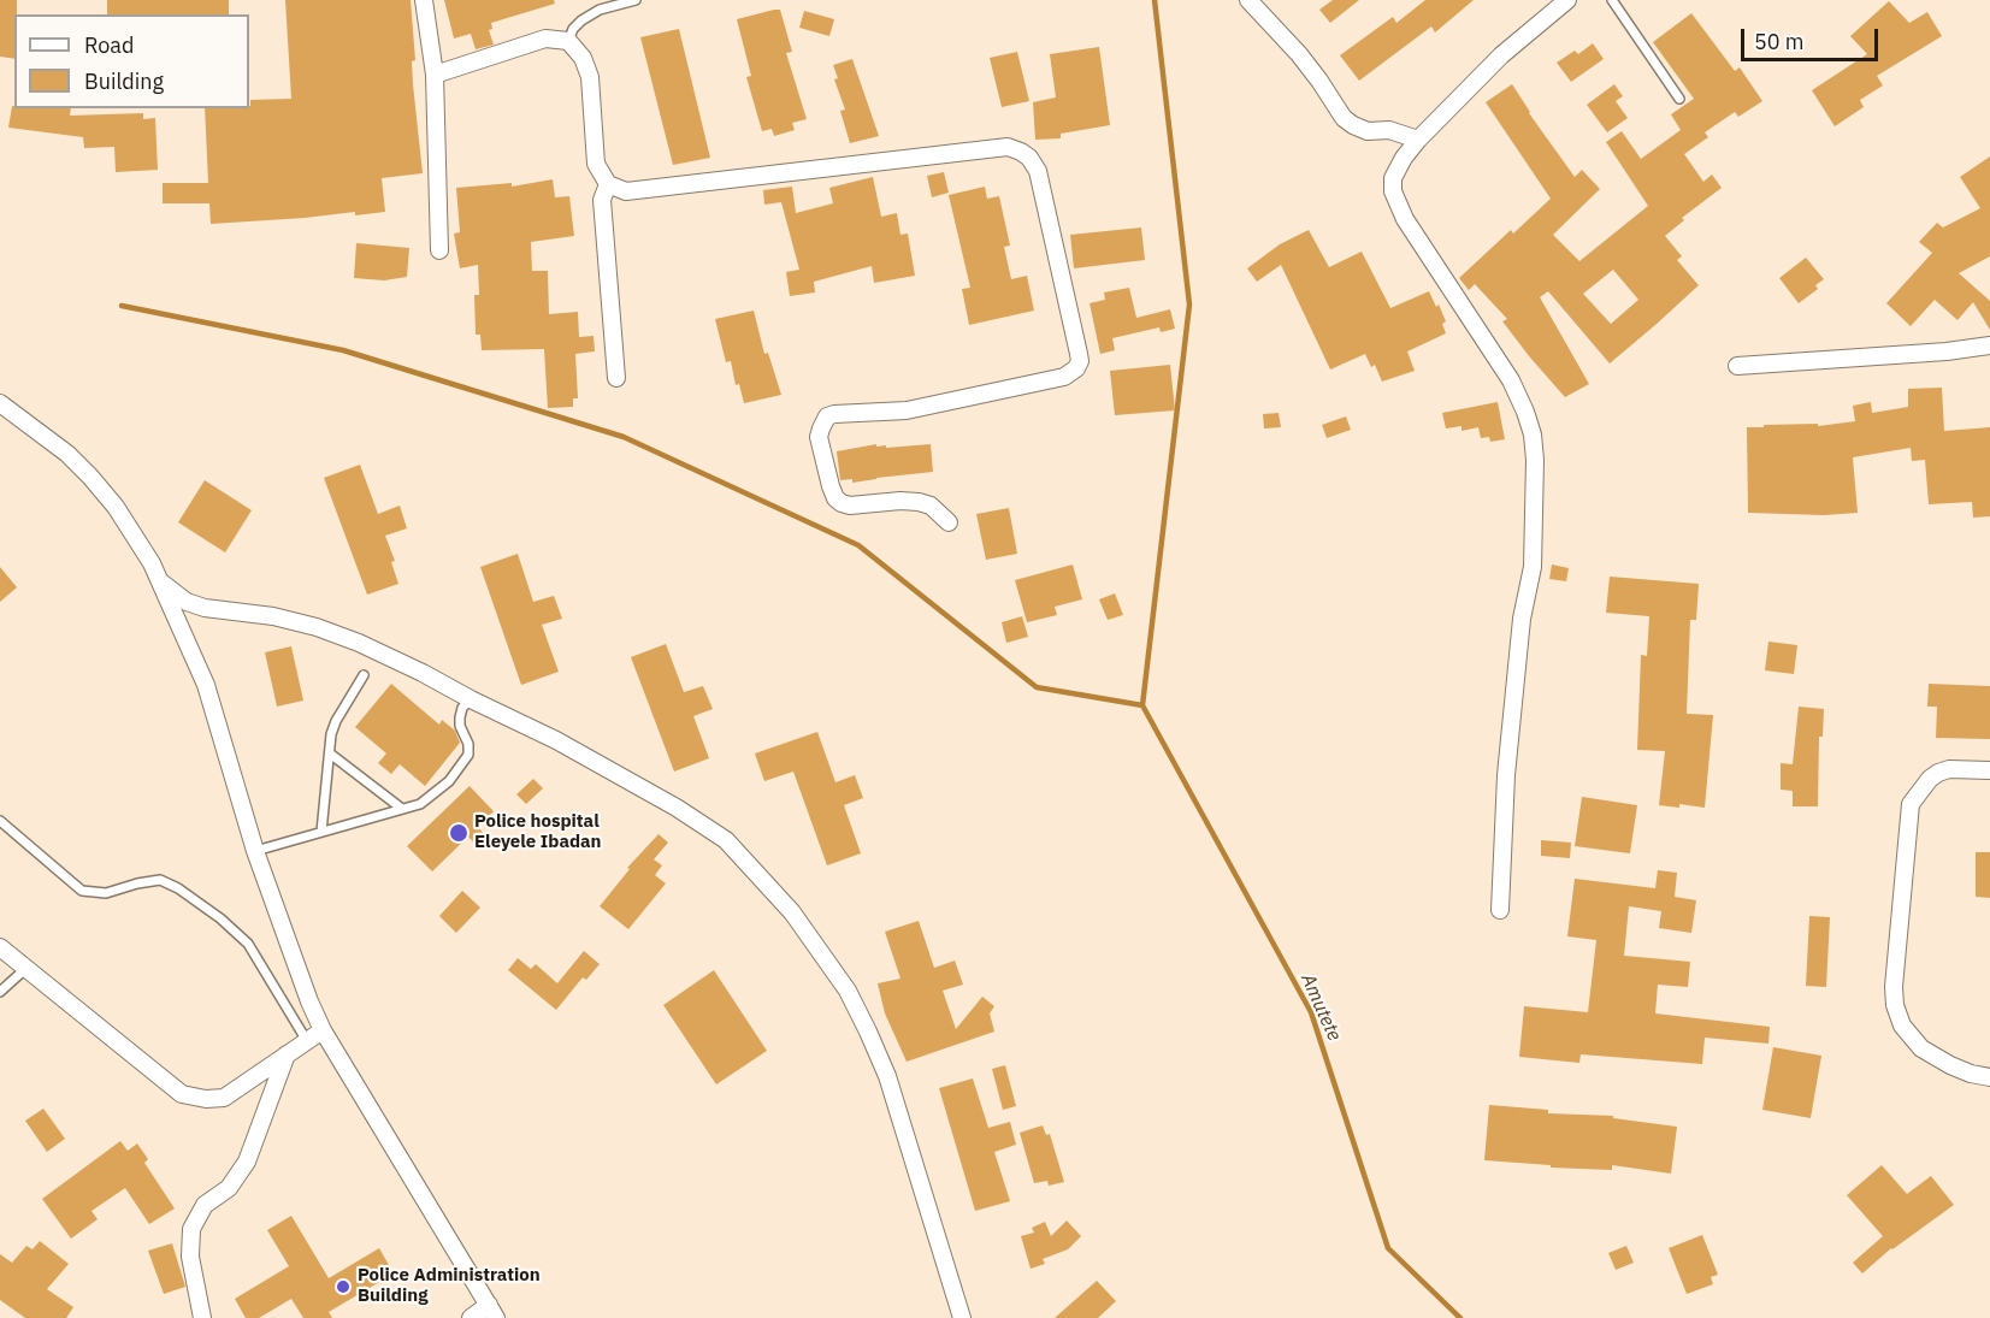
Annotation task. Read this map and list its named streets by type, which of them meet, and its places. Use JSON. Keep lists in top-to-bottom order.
{
  "water": ["Amutete"],
  "places": ["Police hospital Eleyele Ibadan", "Police Administration Building"],
  "legend": ["Road", "Building"],
  "scale_bar": "50 m"
}
